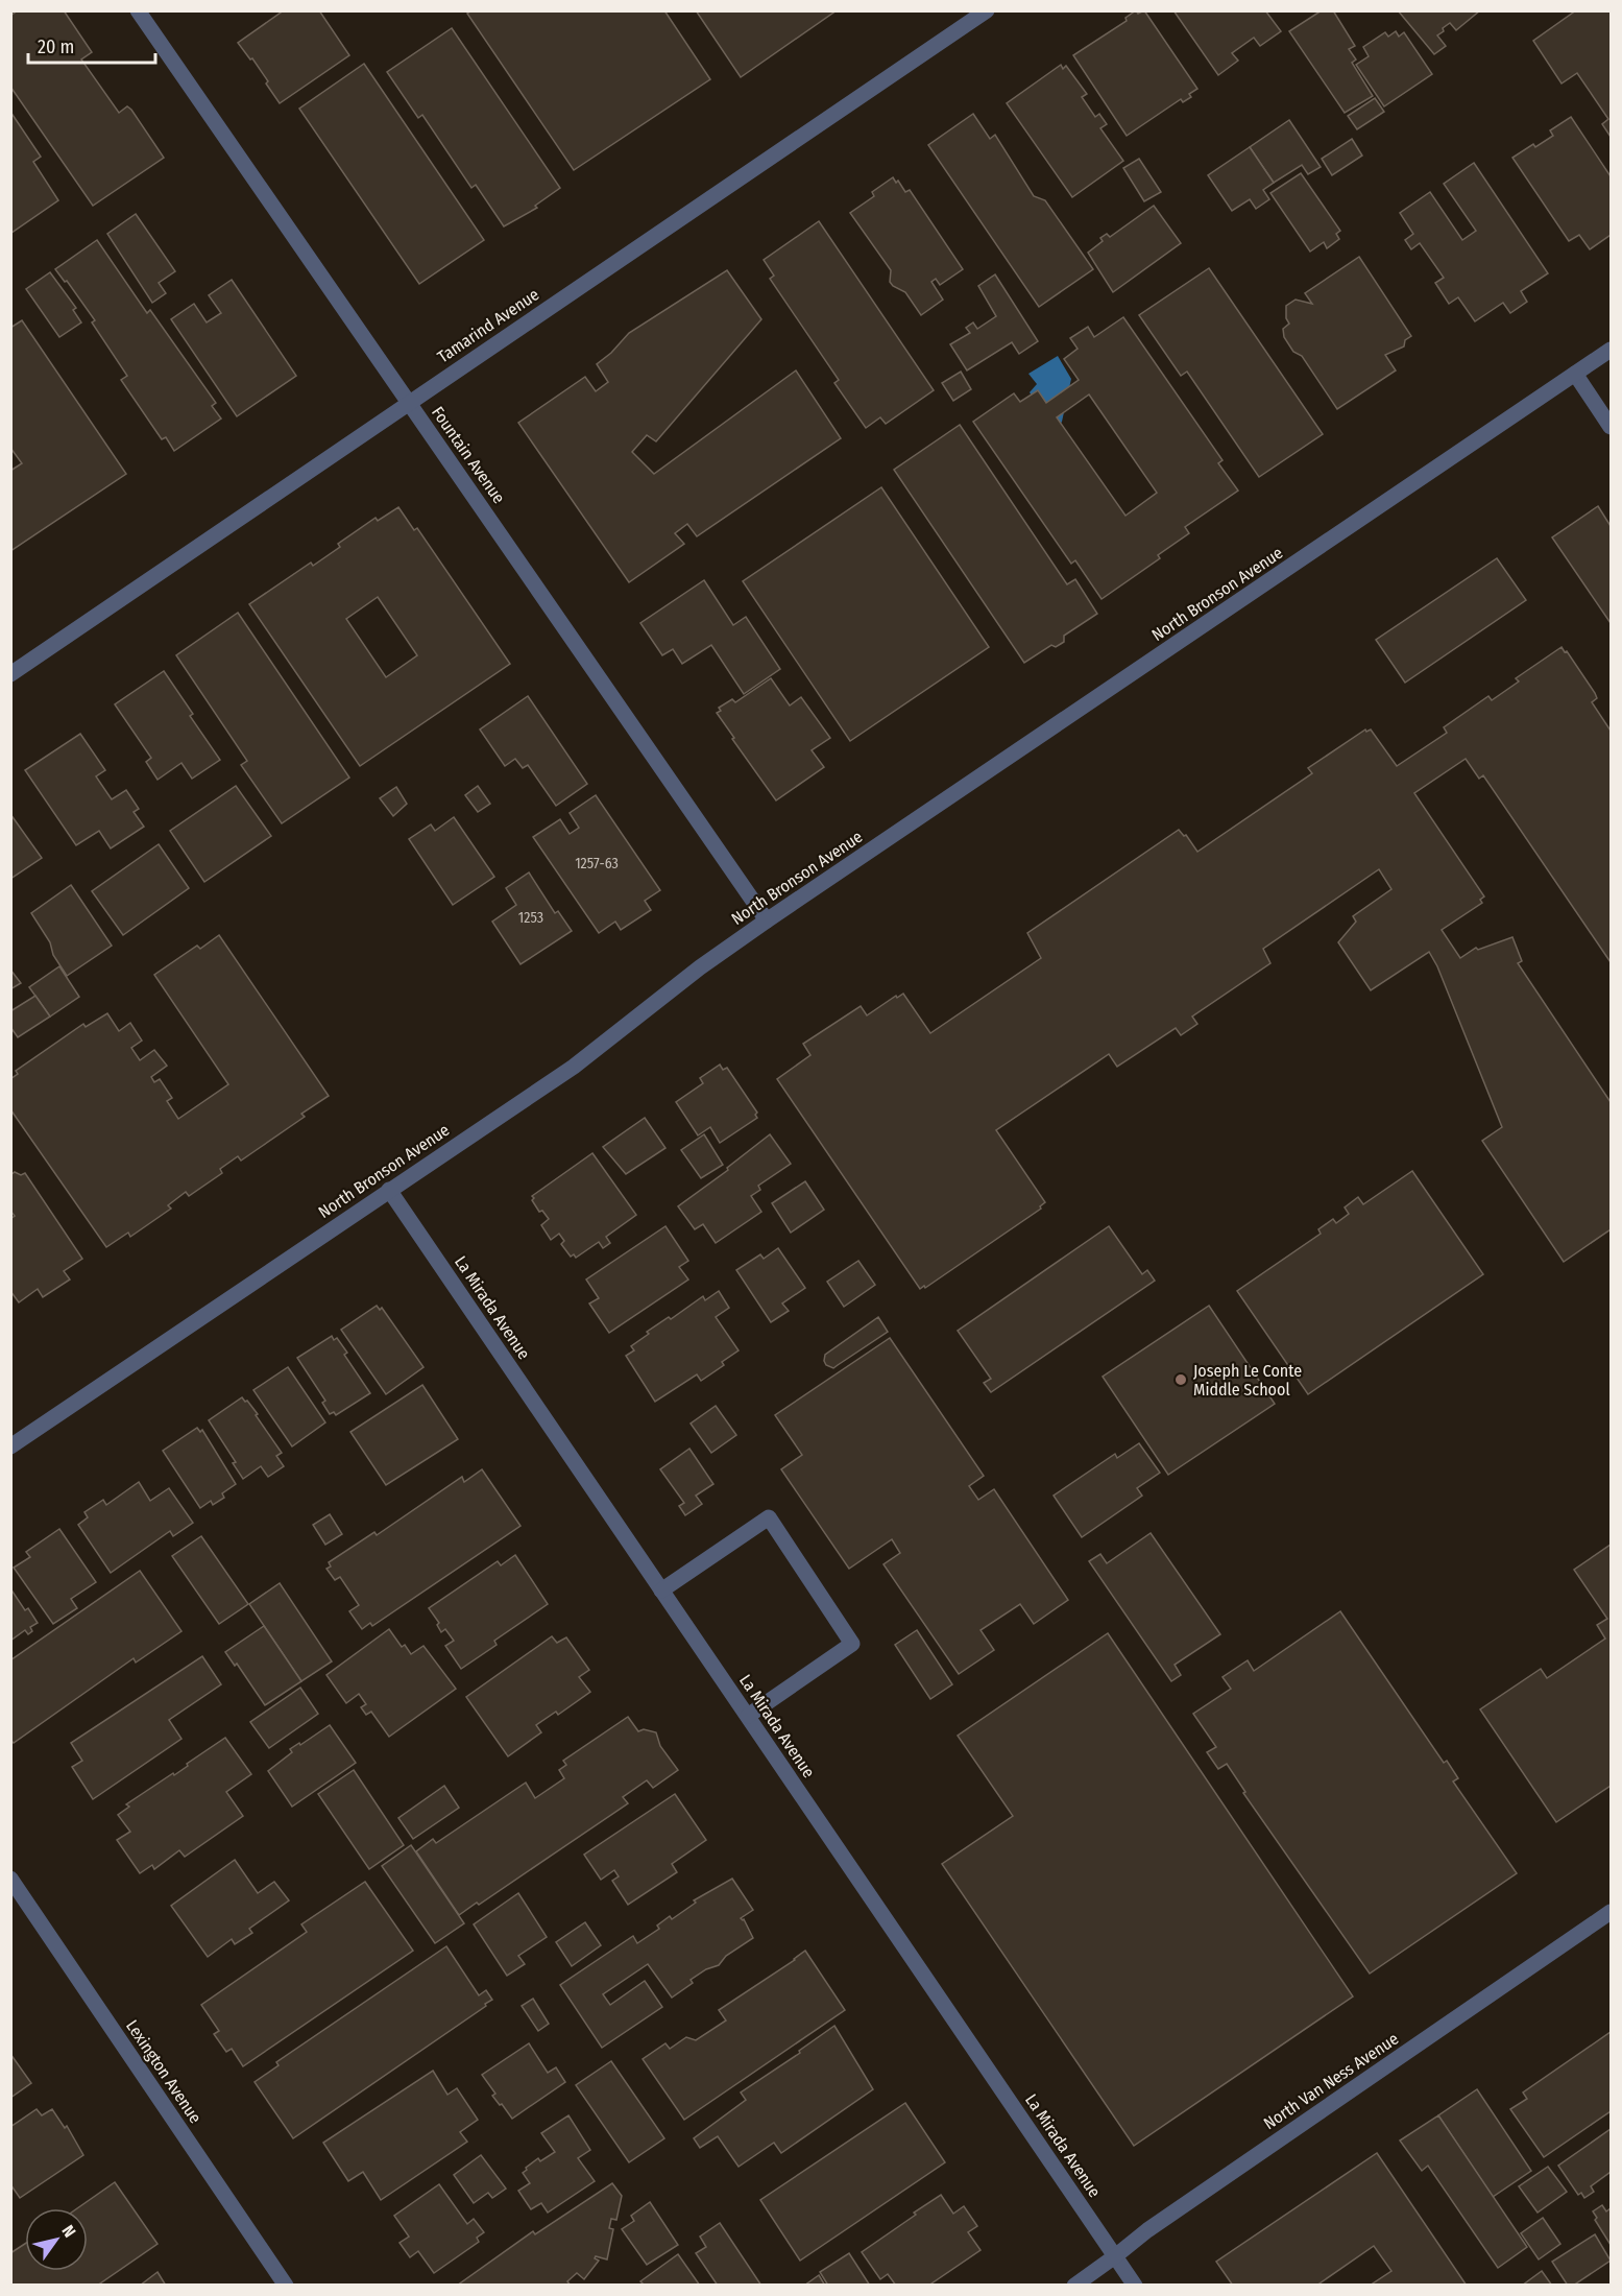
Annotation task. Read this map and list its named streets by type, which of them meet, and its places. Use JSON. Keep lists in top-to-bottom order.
{
  "streets": {
    "street": [
      "Tamarind Avenue",
      "Fountain Avenue",
      "North Bronson Avenue",
      "La Mirada Avenue",
      "Lexington Avenue",
      "North Van Ness Avenue"
    ]
  },
  "crossings": [
    ["Tamarind Avenue", "Fountain Avenue"],
    ["Fountain Avenue", "North Bronson Avenue"],
    ["North Bronson Avenue", "La Mirada Avenue"],
    ["La Mirada Avenue", "North Van Ness Avenue"]
  ],
  "places": ["Joseph Le Conte Middle School"],
  "house_numbers": ["1257-63", "1253"],
  "scale_bar": "20 m",
  "north": "top right"
}
